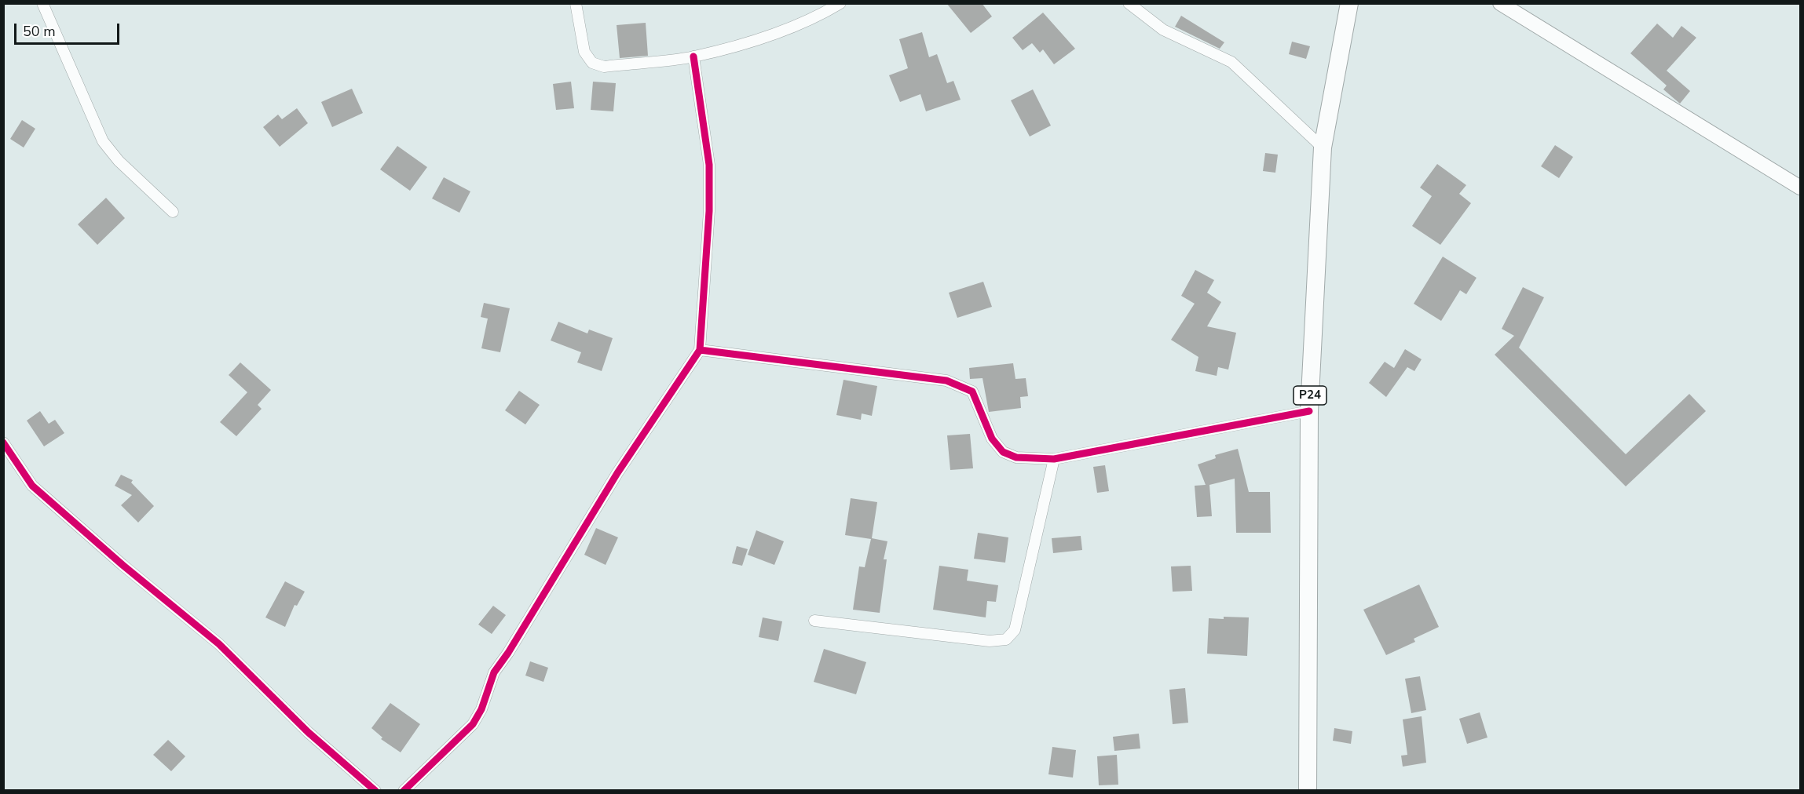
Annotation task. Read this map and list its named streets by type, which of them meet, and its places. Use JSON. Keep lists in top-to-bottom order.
{
  "streets": {
    "main road": ["P24"]
  },
  "scale_bar": "50 m"
}
